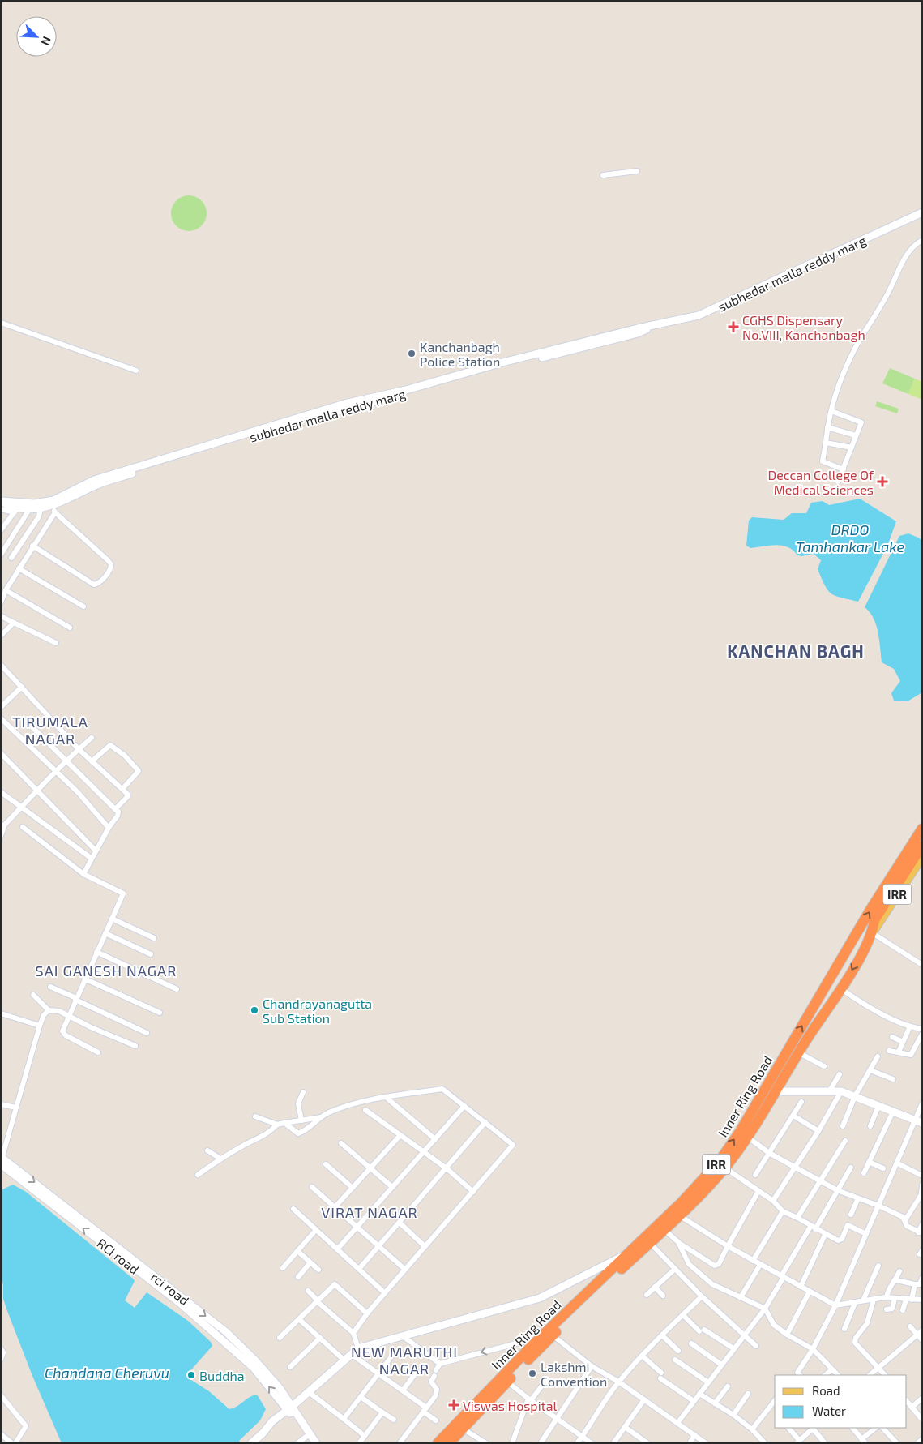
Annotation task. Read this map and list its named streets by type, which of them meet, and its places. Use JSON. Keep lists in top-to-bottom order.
{
  "streets": {
    "highway": ["IRR", "Inner Ring Road"],
    "main road": ["subhedar malla reddy marg", "RCI road"]
  },
  "districts": [
    "KANCHAN BAGH",
    "TIRUMALA NAGAR",
    "SAI GANESH NAGAR",
    "VIRAT NAGAR",
    "NEW MARUTHI NAGAR"
  ],
  "water": ["DRDO Tamhankar Lake", "Chandana Cheruvu"],
  "places": {
    "health": ["CGHS Dispensary No.VIII, Kanchanbagh", "Deccan College Of Medical Sciences", "Viswas Hospital"],
    "other": [
      "Kanchanbagh Police Station",
      "Chandrayanagutta Sub Station",
      "Lakshmi Convention",
      "Buddha"
    ]
  },
  "legend": ["Road", "Water"],
  "north": "bottom right"
}
